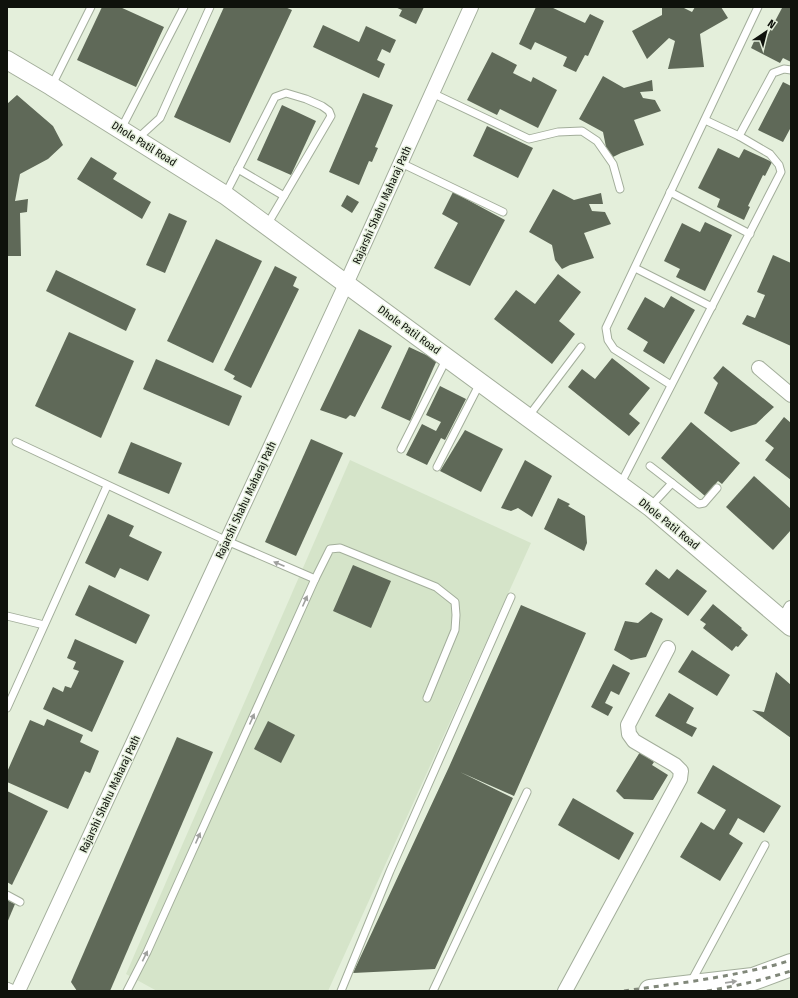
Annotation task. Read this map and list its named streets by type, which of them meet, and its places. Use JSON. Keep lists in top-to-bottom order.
{
  "streets": {
    "street": ["Dhole Patil Road", "Rajarshi Shahu Maharaj Path"]
  },
  "crossings": [
    ["Dhole Patil Road", "Rajarshi Shahu Maharaj Path"]
  ],
  "north": "top right"
}
